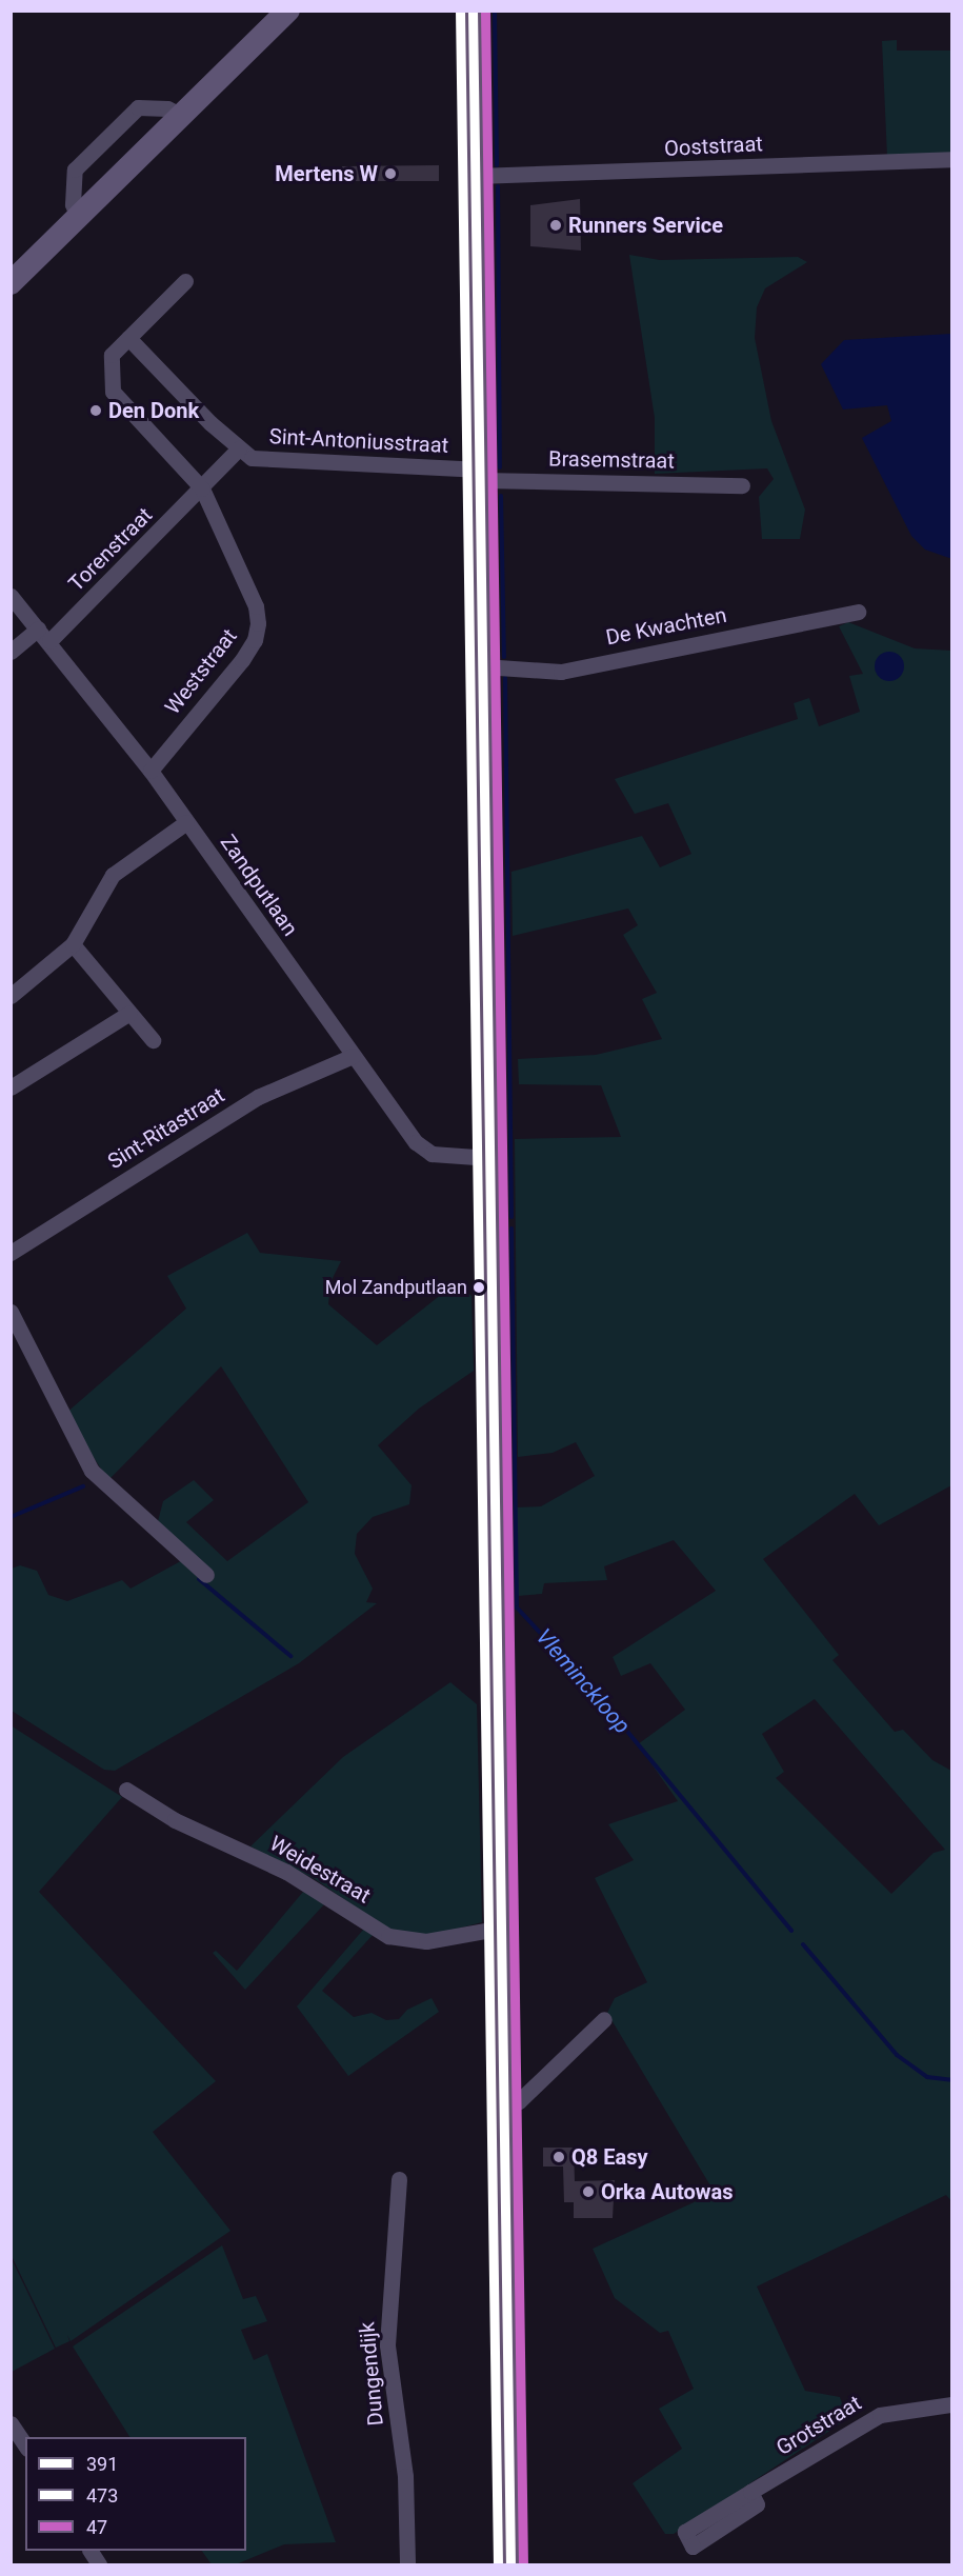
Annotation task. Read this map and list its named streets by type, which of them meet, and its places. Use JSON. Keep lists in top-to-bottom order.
{
  "streets": {
    "street": [
      "Ooststraat",
      "Sint-Antoniusstraat",
      "Brasemstraat",
      "Torenstraat",
      "De Kwachten",
      "Weststraat",
      "Zandputlaan",
      "Sint-Ritastraat",
      "Weidestraat",
      "Dungendijk",
      "Grotstraat"
    ]
  },
  "crossings": [
    ["Sint-Antoniusstraat", "Brasemstraat"],
    ["Sint-Antoniusstraat", "Torenstraat"],
    ["Sint-Antoniusstraat", "Weststraat"],
    ["Torenstraat", "Weststraat"],
    ["Torenstraat", "Zandputlaan"],
    ["Weststraat", "Zandputlaan"],
    ["Zandputlaan", "Sint-Ritastraat"]
  ],
  "water": ["Vleminckloop"],
  "places": [
    "Mertens W",
    "Runners Service",
    "Den Donk",
    "Mol Zandputlaan",
    "Q8 Easy",
    "Orka Autowas"
  ],
  "lines": ["transit line 391", "transit line 473", "transit line 47"],
  "legend": ["391", "473", "47"]
}
